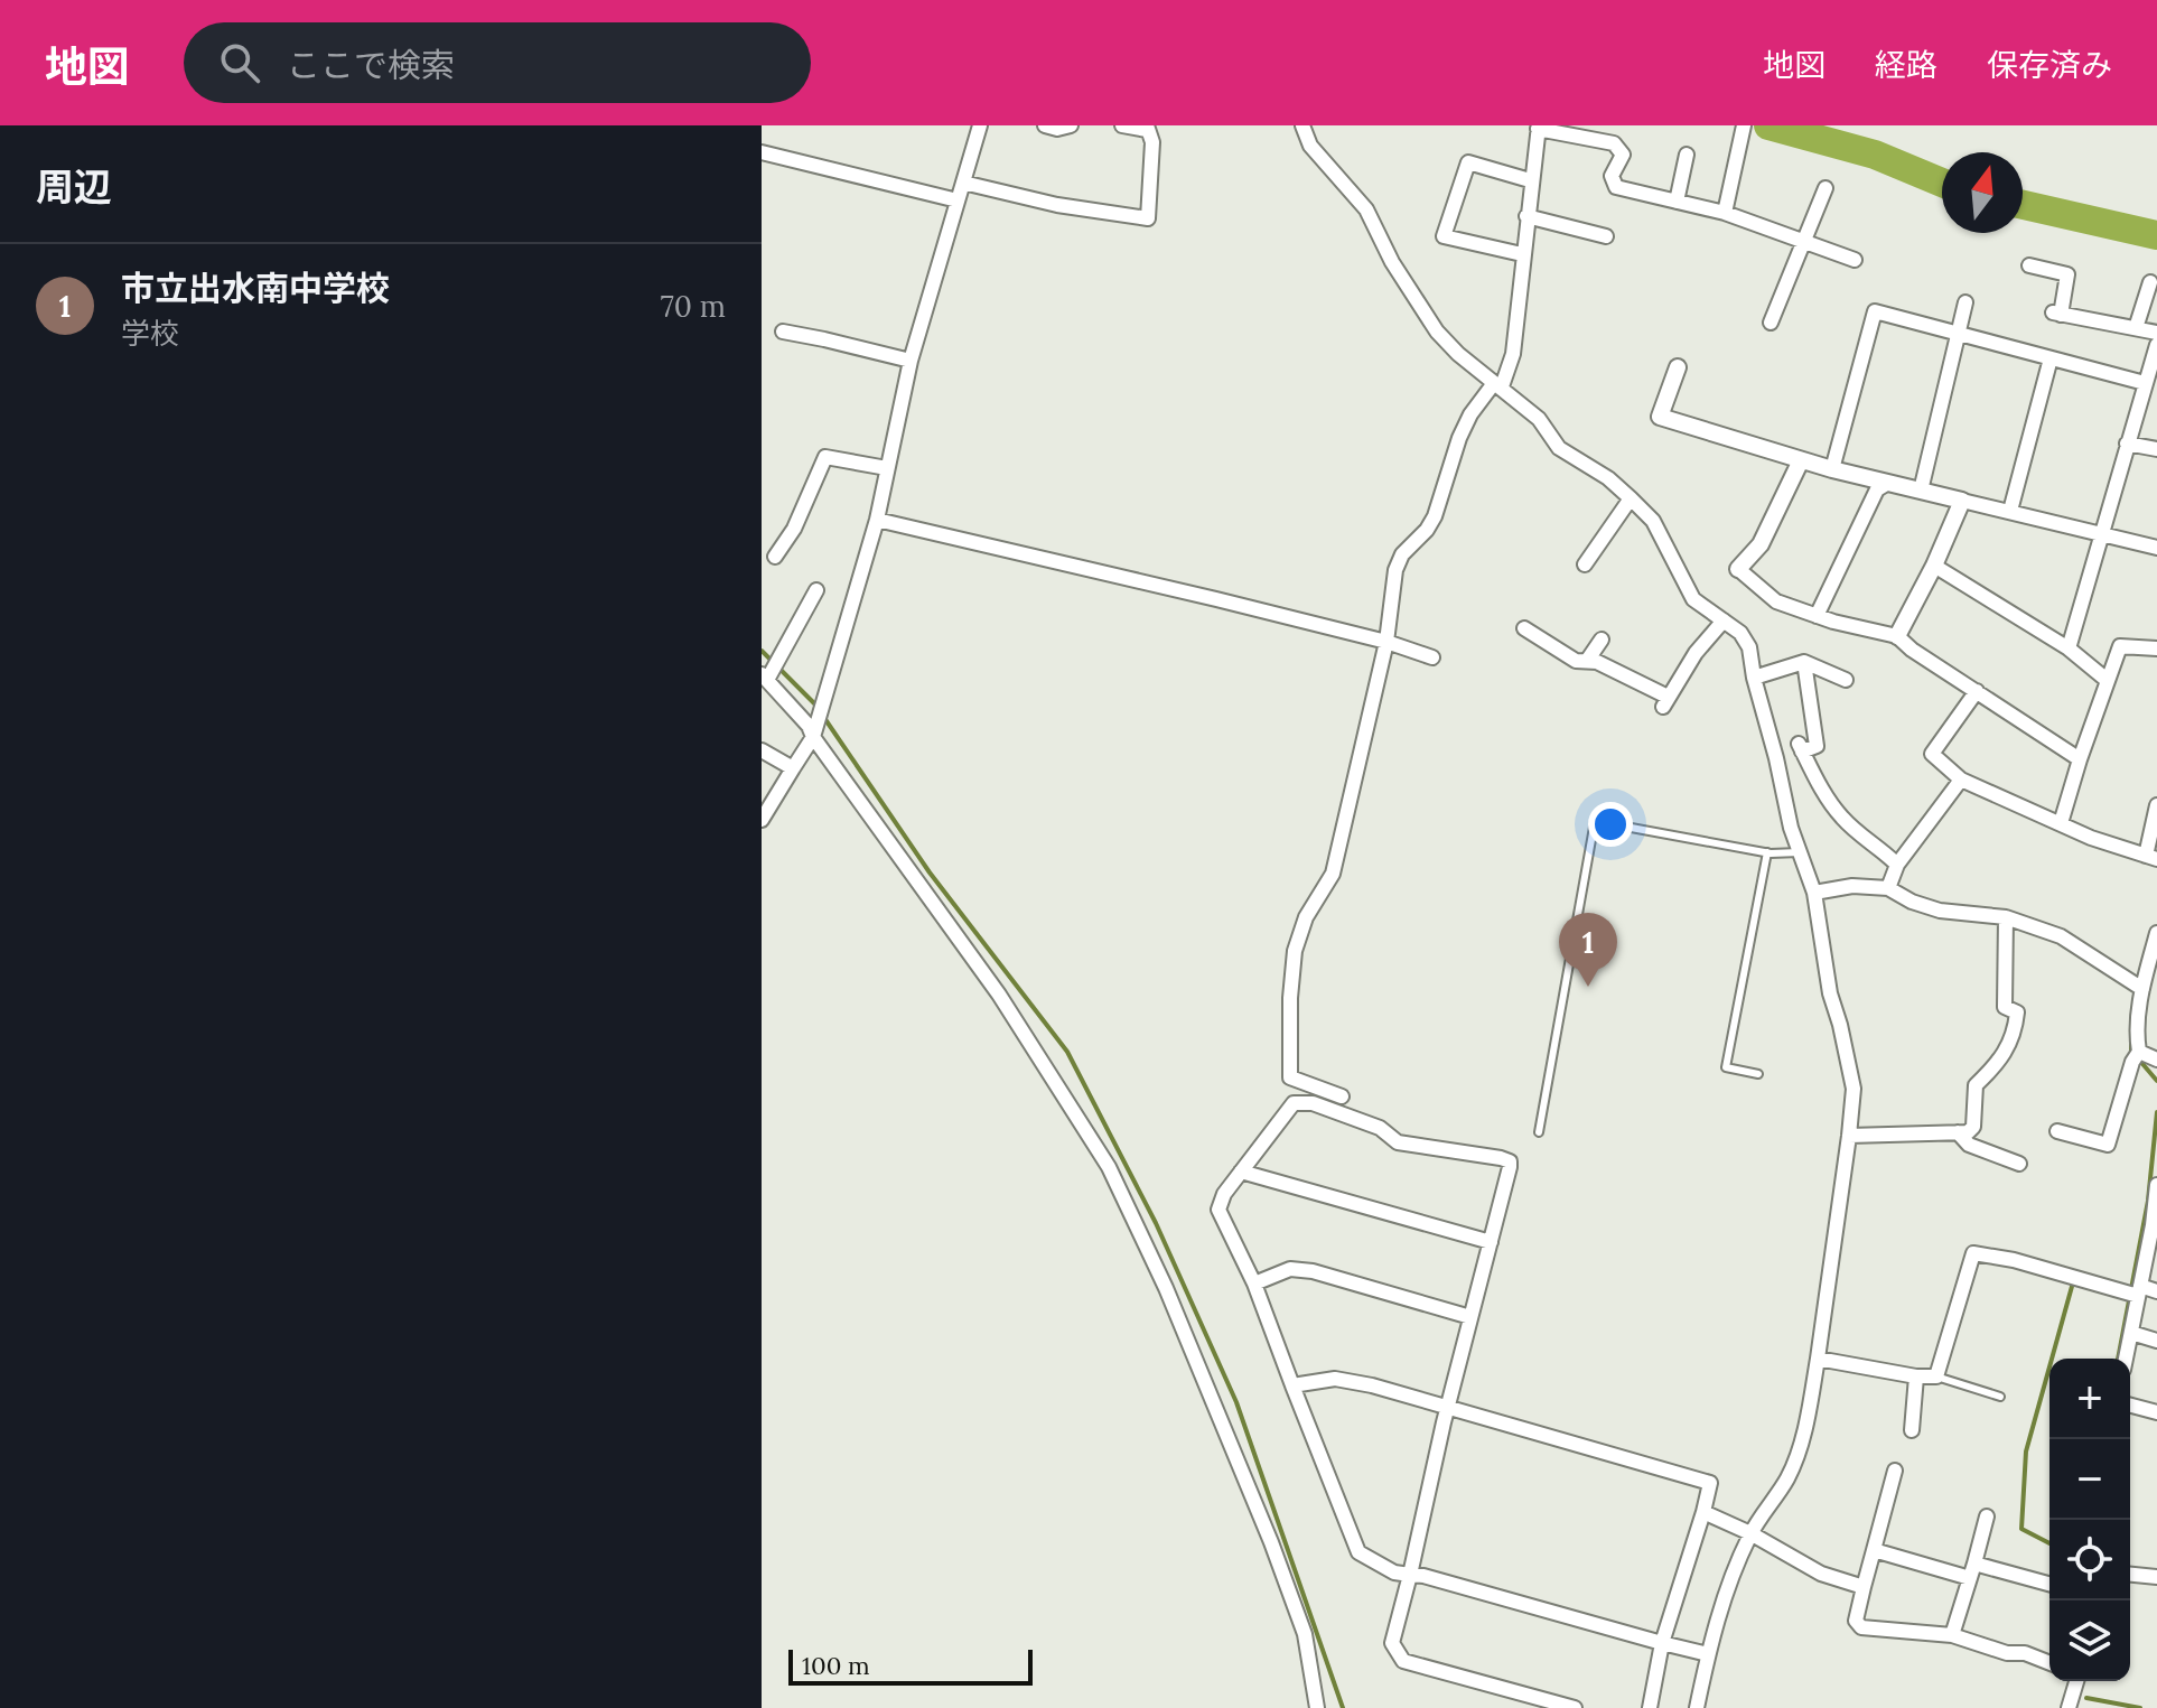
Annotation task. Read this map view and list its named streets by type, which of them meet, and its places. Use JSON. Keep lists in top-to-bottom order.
{
  "scale_bar": "100 m",
  "north": "top",
  "page": {
    "header": "地図",
    "search": "ここで検索",
    "nav": ["地図", "経路", "保存済み"],
    "heading": "周辺",
    "list": [
      {
        "mark": "1",
        "name": "市立出水南中学校",
        "note": "学校",
        "value": "70 m"
      }
    ],
    "pins": "1",
    "map_buttons": ["+", "−"],
    "scale": "100 m"
  }
}
